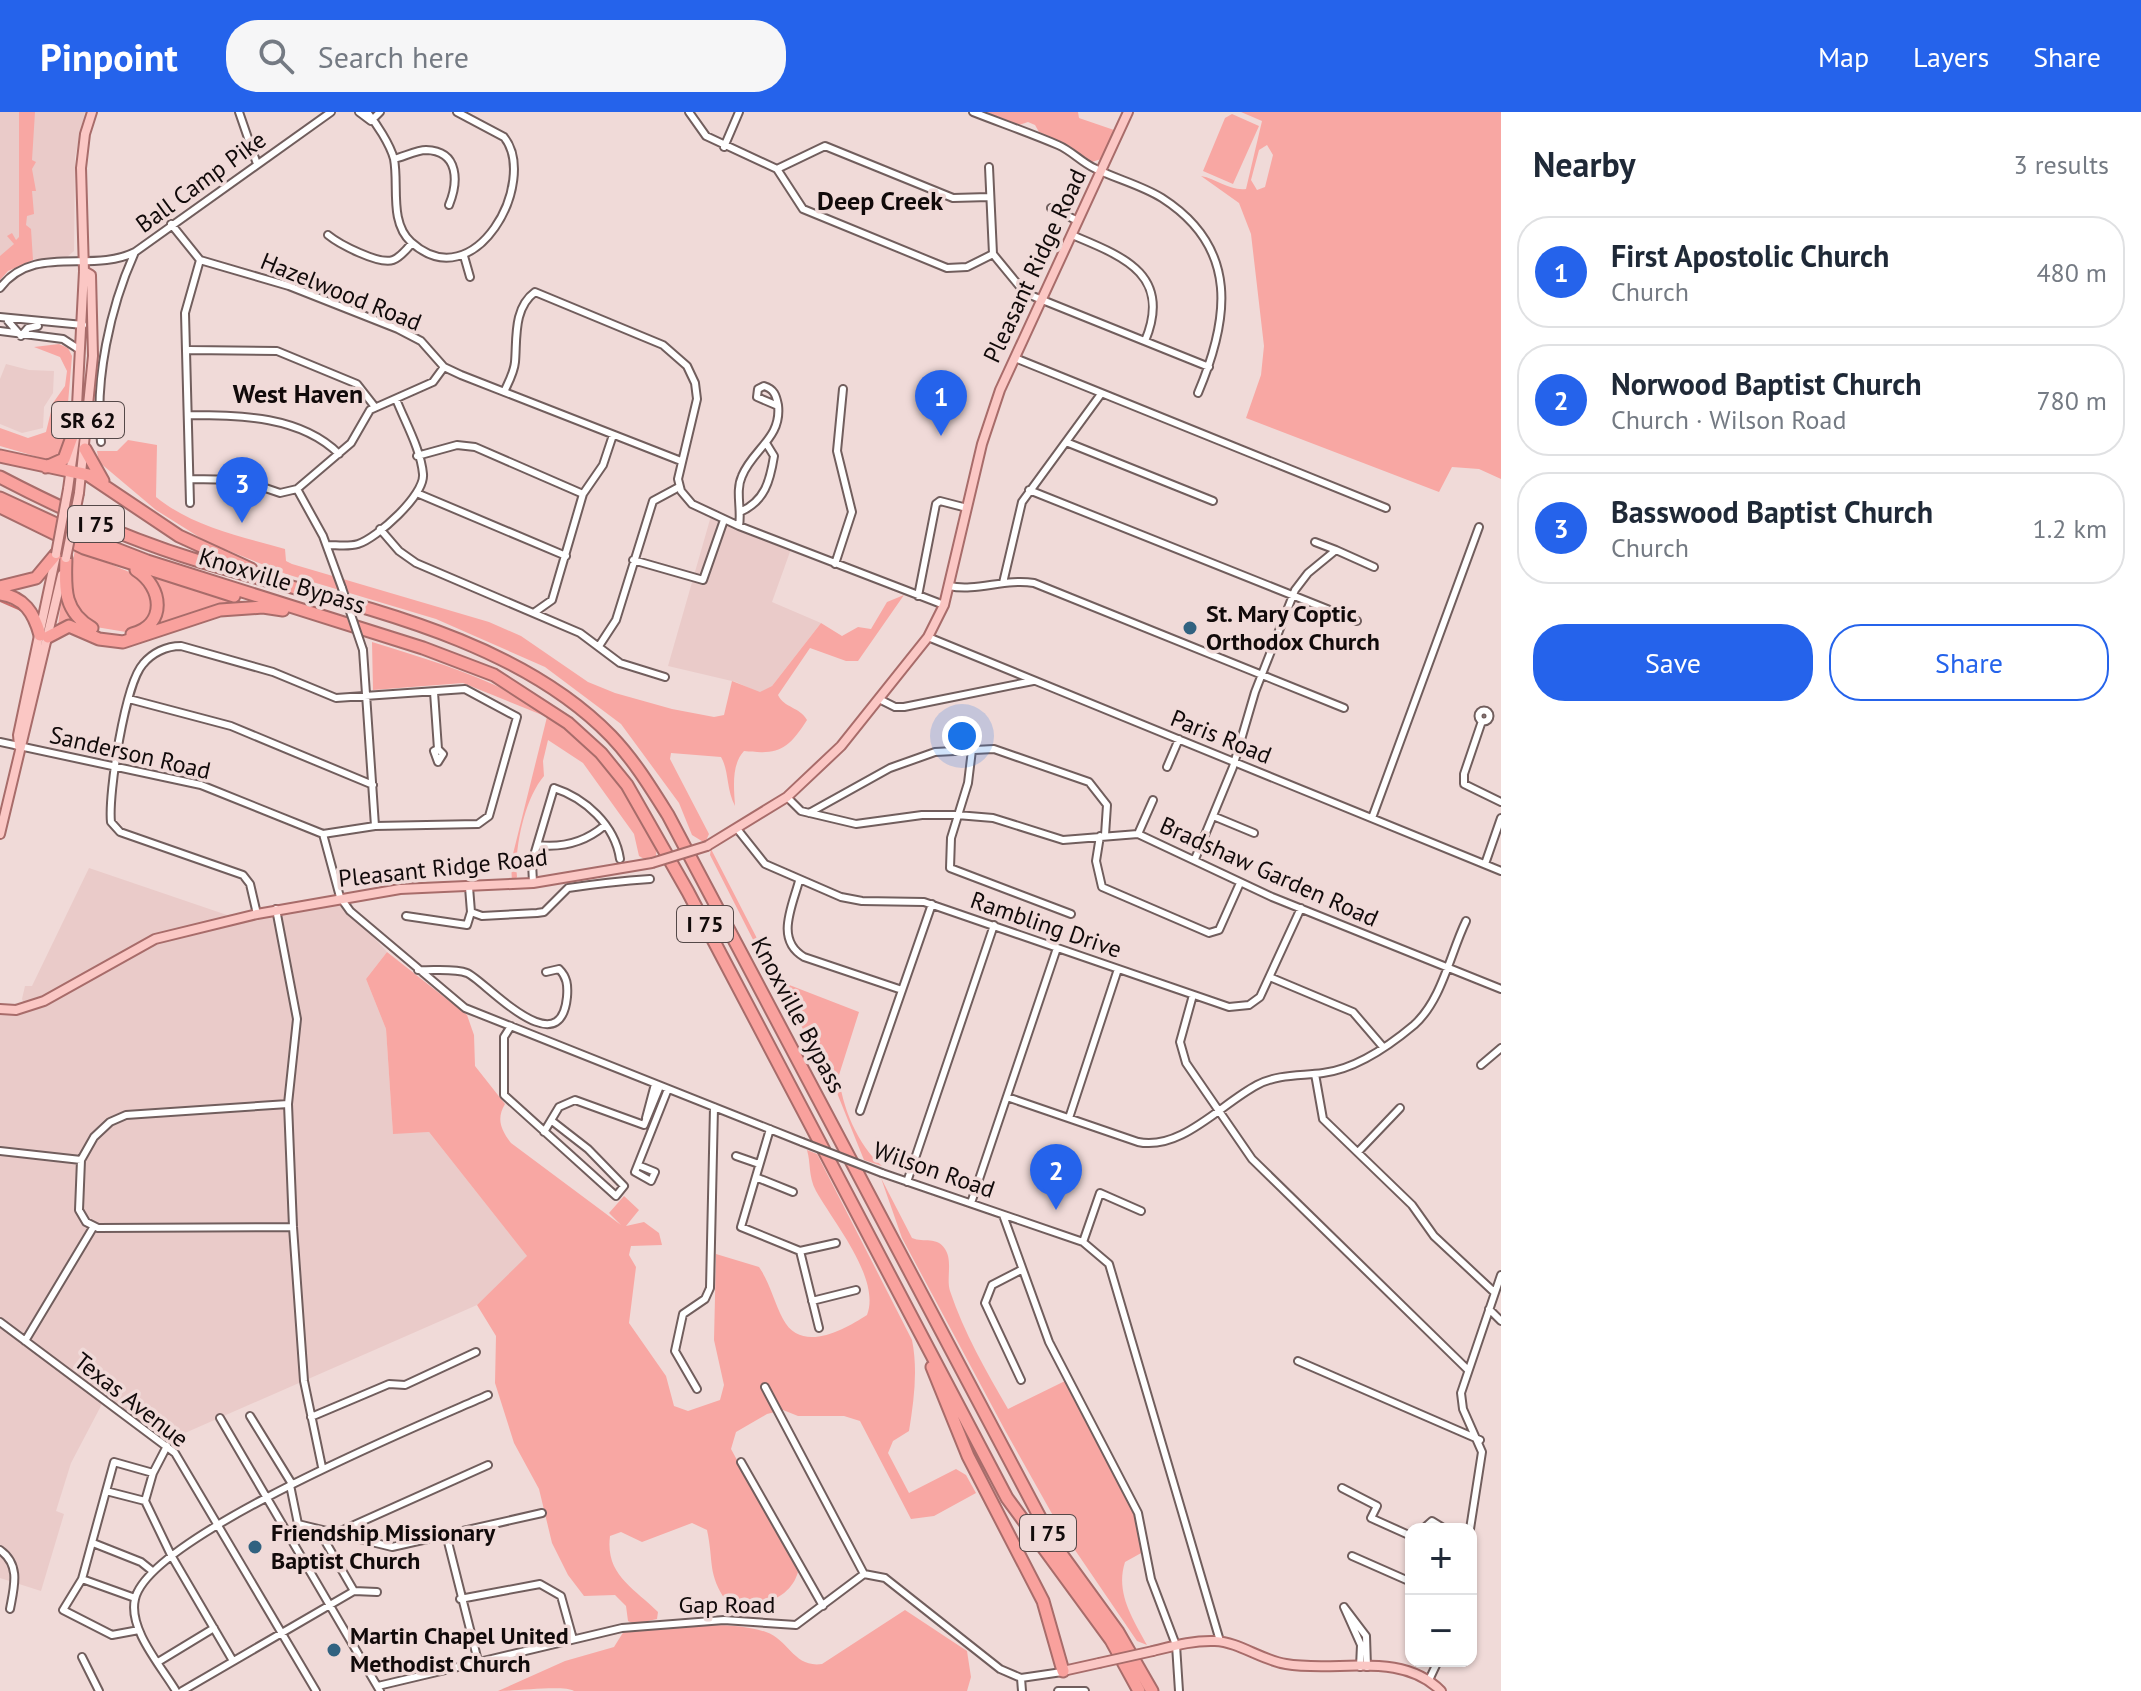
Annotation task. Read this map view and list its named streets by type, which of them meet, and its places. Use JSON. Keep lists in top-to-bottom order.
{
  "streets": {
    "highway": ["I 75", "Knoxville Bypass"],
    "main road": ["Pleasant Ridge Road", "SR 62"],
    "street": [
      "Ball Camp Pike",
      "Hazelwood Road",
      "Paris Road",
      "Sanderson Road",
      "Bradshaw Garden Road",
      "Rambling Drive",
      "Wilson Road",
      "Texas Avenue",
      "Gap Road"
    ]
  },
  "crossings": [
    ["Pleasant Ridge Road", "Paris Road"],
    ["Pleasant Ridge Road", "Bradshaw Garden Road"],
    ["Pleasant Ridge Road", "Rambling Drive"],
    ["Pleasant Ridge Road", "Wilson Road"],
    ["SR 62", "Sanderson Road"],
    ["Bradshaw Garden Road", "Rambling Drive"]
  ],
  "districts": ["Deep Creek", "West Haven"],
  "places": ["St. Mary Coptic Orthodox Church", "Friendship Missionary Baptist Church", "Martin Chapel United Methodist Church"],
  "page": {
    "header": "Pinpoint",
    "search": "Search here",
    "nav": ["Map", "Layers", "Share"],
    "heading": ["Nearby", "3 results"],
    "list": [
      {
        "mark": "1",
        "name": "First Apostolic Church",
        "note": "Church",
        "value": "480 m"
      },
      {
        "mark": "2",
        "name": "Norwood Baptist Church",
        "note": "Church · Wilson Road",
        "value": "780 m"
      },
      {
        "mark": "3",
        "name": "Basswood Baptist Church",
        "note": "Church",
        "value": "1.2 km"
      }
    ],
    "pins": ["1", "3", "2"],
    "buttons": ["Save", "Share"],
    "map_buttons": ["+", "−"]
  }
}
